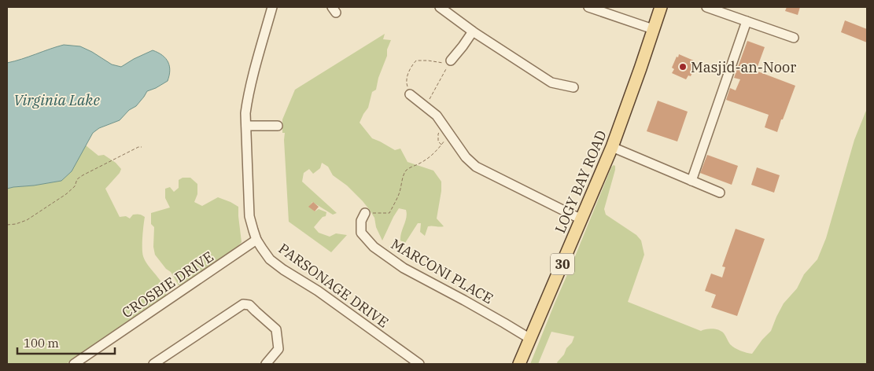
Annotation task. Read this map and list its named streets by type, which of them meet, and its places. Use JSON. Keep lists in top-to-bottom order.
{
  "streets": {
    "main road": ["LOGY BAY ROAD", "30"],
    "street": ["MARCONI PLACE", "CROSBIE DRIVE", "PARSONAGE DRIVE"]
  },
  "crossings": [
    ["LOGY BAY ROAD", "MARCONI PLACE"],
    ["CROSBIE DRIVE", "PARSONAGE DRIVE"]
  ],
  "water": ["Virginia Lake"],
  "places": ["Masjid-an-Noor"],
  "scale_bar": "100 m"
}
